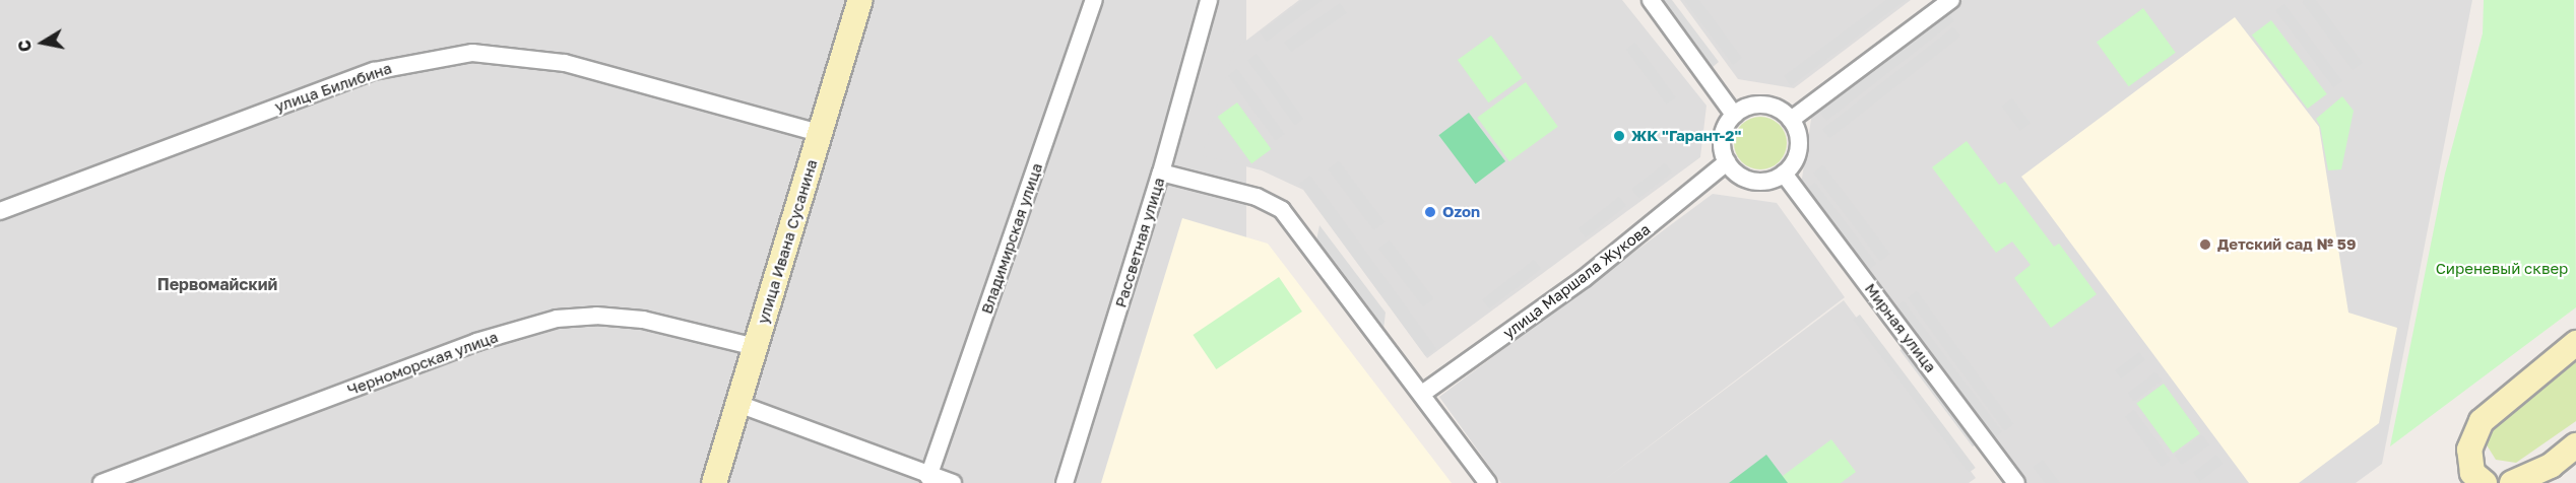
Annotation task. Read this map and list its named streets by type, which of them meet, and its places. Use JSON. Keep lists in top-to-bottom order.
{
  "streets": {
    "street": [
      "улица Билибина",
      "Владимирская улица",
      "улица Ивана Сусанина",
      "Рассветная улица",
      "улица Маршала Жукова",
      "Мирная улица",
      "Черноморская улица"
    ]
  },
  "crossings": [
    ["улица Билибина", "улица Ивана Сусанина"],
    ["улица Ивана Сусанина", "Черноморская улица"],
    ["улица Маршала Жукова", "Мирная улица"]
  ],
  "districts": ["Первомайский"],
  "parks": ["Сиреневый сквер"],
  "places": ["ЖК \"Гарант-2\"", "Ozon", "Детский сад № 59"],
  "north": "left"
}
